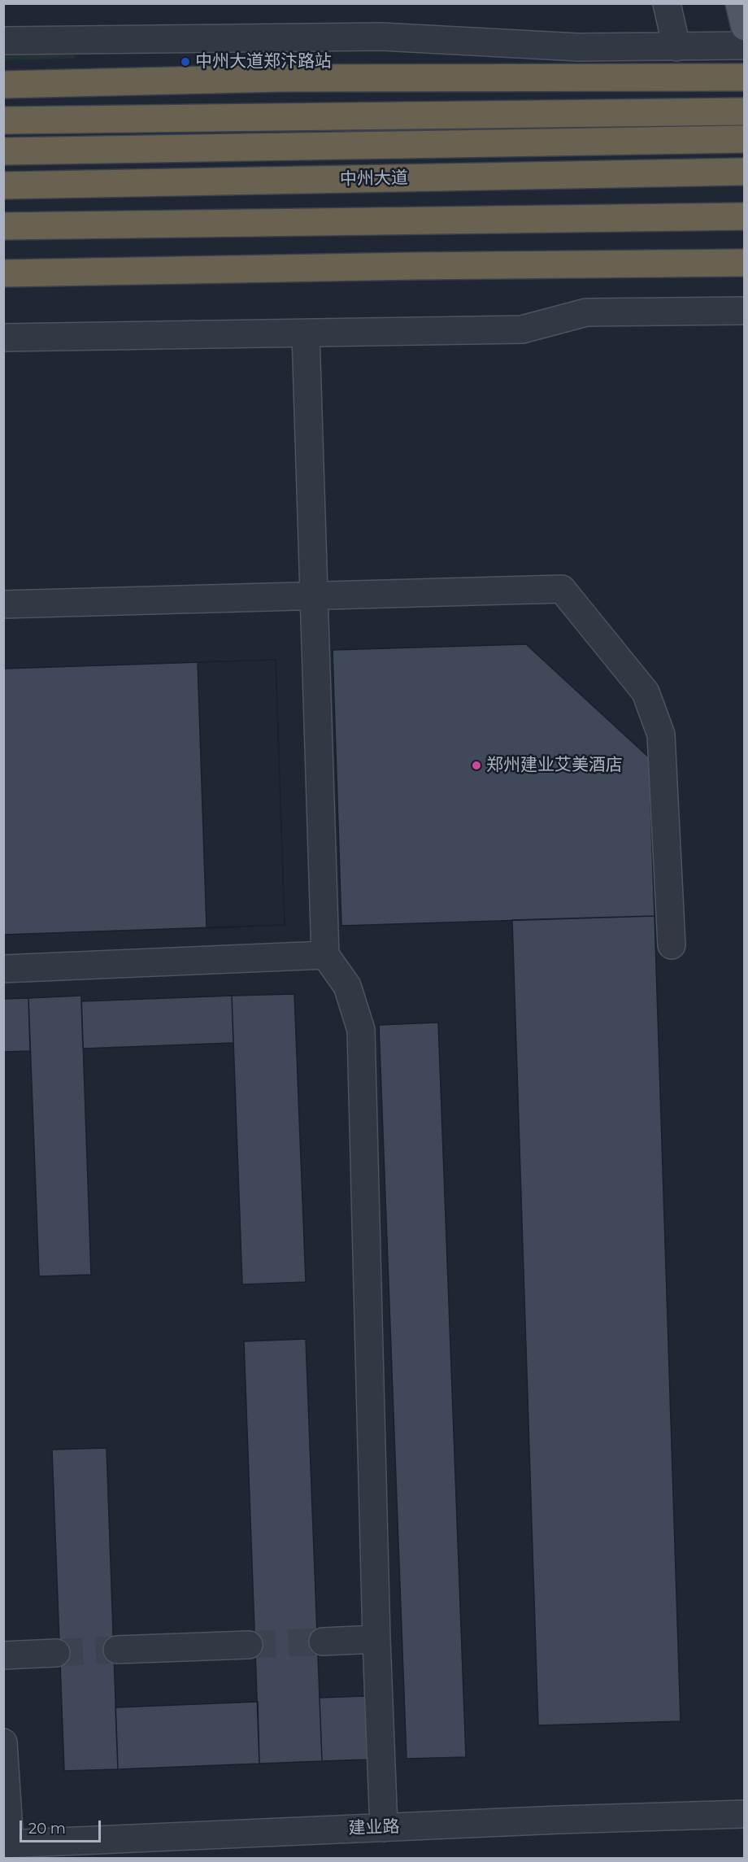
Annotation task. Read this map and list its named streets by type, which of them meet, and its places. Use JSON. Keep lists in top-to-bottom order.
{
  "streets": {
    "highway": ["中州大道"],
    "street": ["建业路"]
  },
  "places": ["中州大道郑汴路站", "郑州建业艾美酒店"],
  "scale_bar": "20 m"
}
